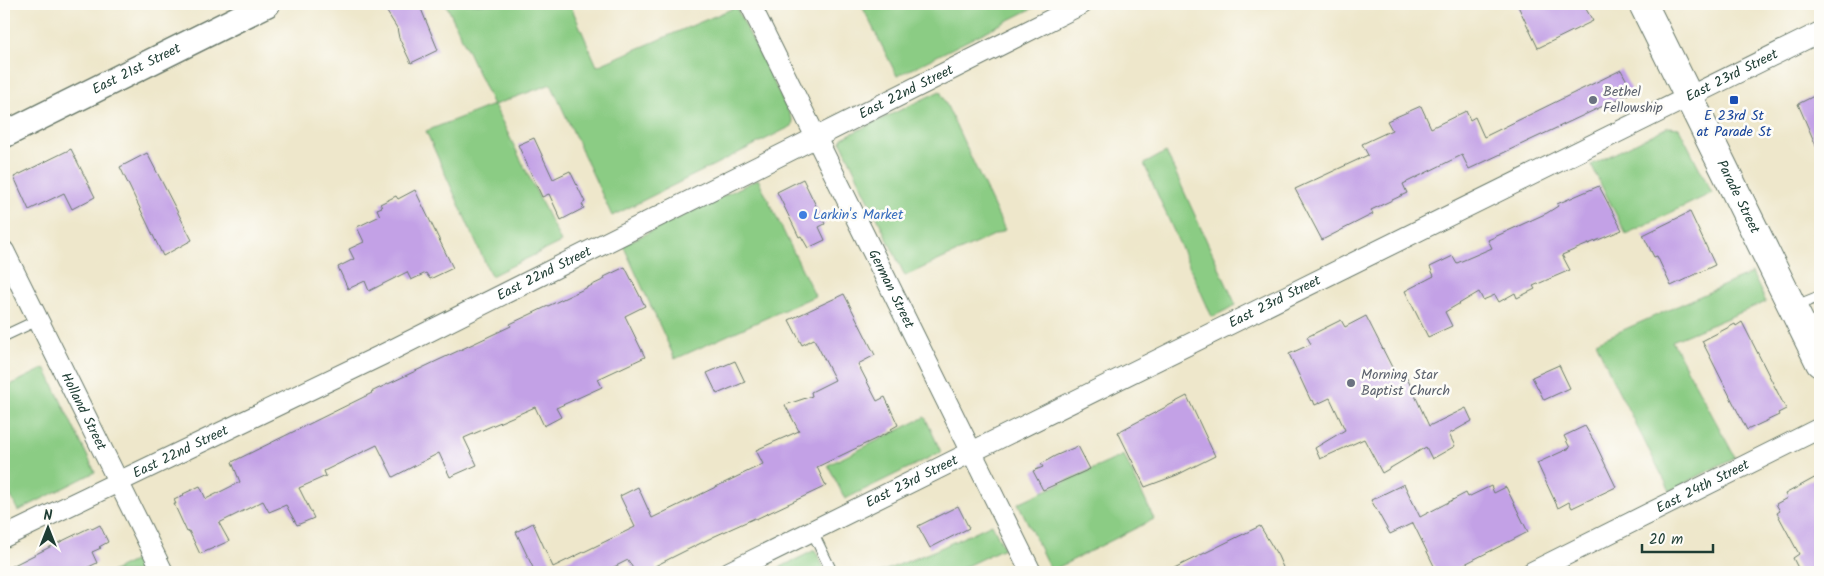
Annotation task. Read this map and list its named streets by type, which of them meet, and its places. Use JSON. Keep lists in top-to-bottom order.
{
  "streets": {
    "main road": ["Parade Street"],
    "street": [
      "East 21st Street",
      "East 23rd Street",
      "East 22nd Street",
      "German Street",
      "Holland Street",
      "East 24th Street"
    ]
  },
  "crossings": [
    ["East 23rd Street", "Parade Street"],
    ["East 23rd Street", "German Street"],
    ["East 22nd Street", "German Street"],
    ["East 22nd Street", "Holland Street"]
  ],
  "places": {
    "other": ["Bethel Fellowship", "Larkin's Market", "Morning Star Baptist Church"],
    "transit": ["E 23rd St at Parade St"]
  },
  "scale_bar": "20 m",
  "north": "top"
}
